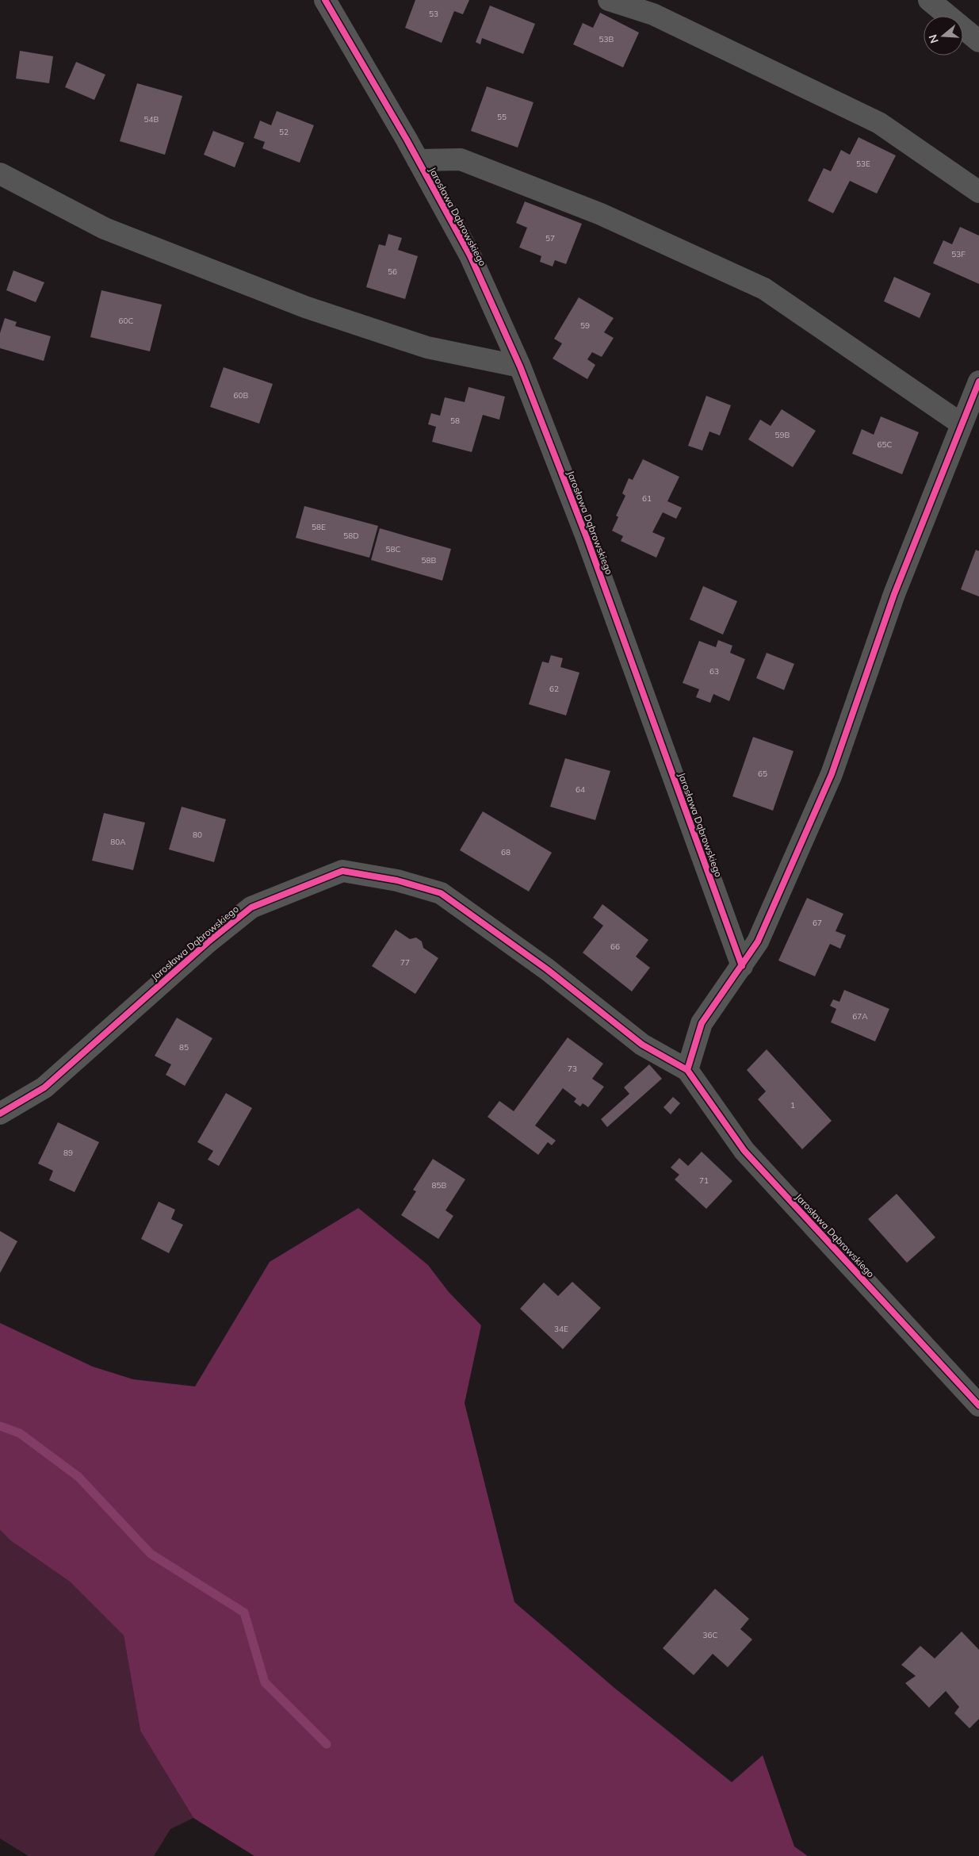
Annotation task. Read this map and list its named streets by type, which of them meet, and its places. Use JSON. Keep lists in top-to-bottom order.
{
  "streets": {
    "street": ["Jarosława Dąbrowskiego"]
  },
  "house_numbers": [
    "53",
    "53B",
    "55",
    "54B",
    "52",
    "53E",
    "57",
    "53F",
    "56",
    "60C",
    "59",
    "60B",
    "58",
    "59B",
    "65C",
    "61",
    "58E",
    "58D",
    "58C",
    "58B",
    "63",
    "62",
    "65",
    "64",
    "80",
    "80A",
    "68",
    "67",
    "66",
    "77",
    "67A",
    "85",
    "73",
    "1",
    "89",
    "71",
    "85B",
    "34E",
    "36C"
  ],
  "north": "left"
}
